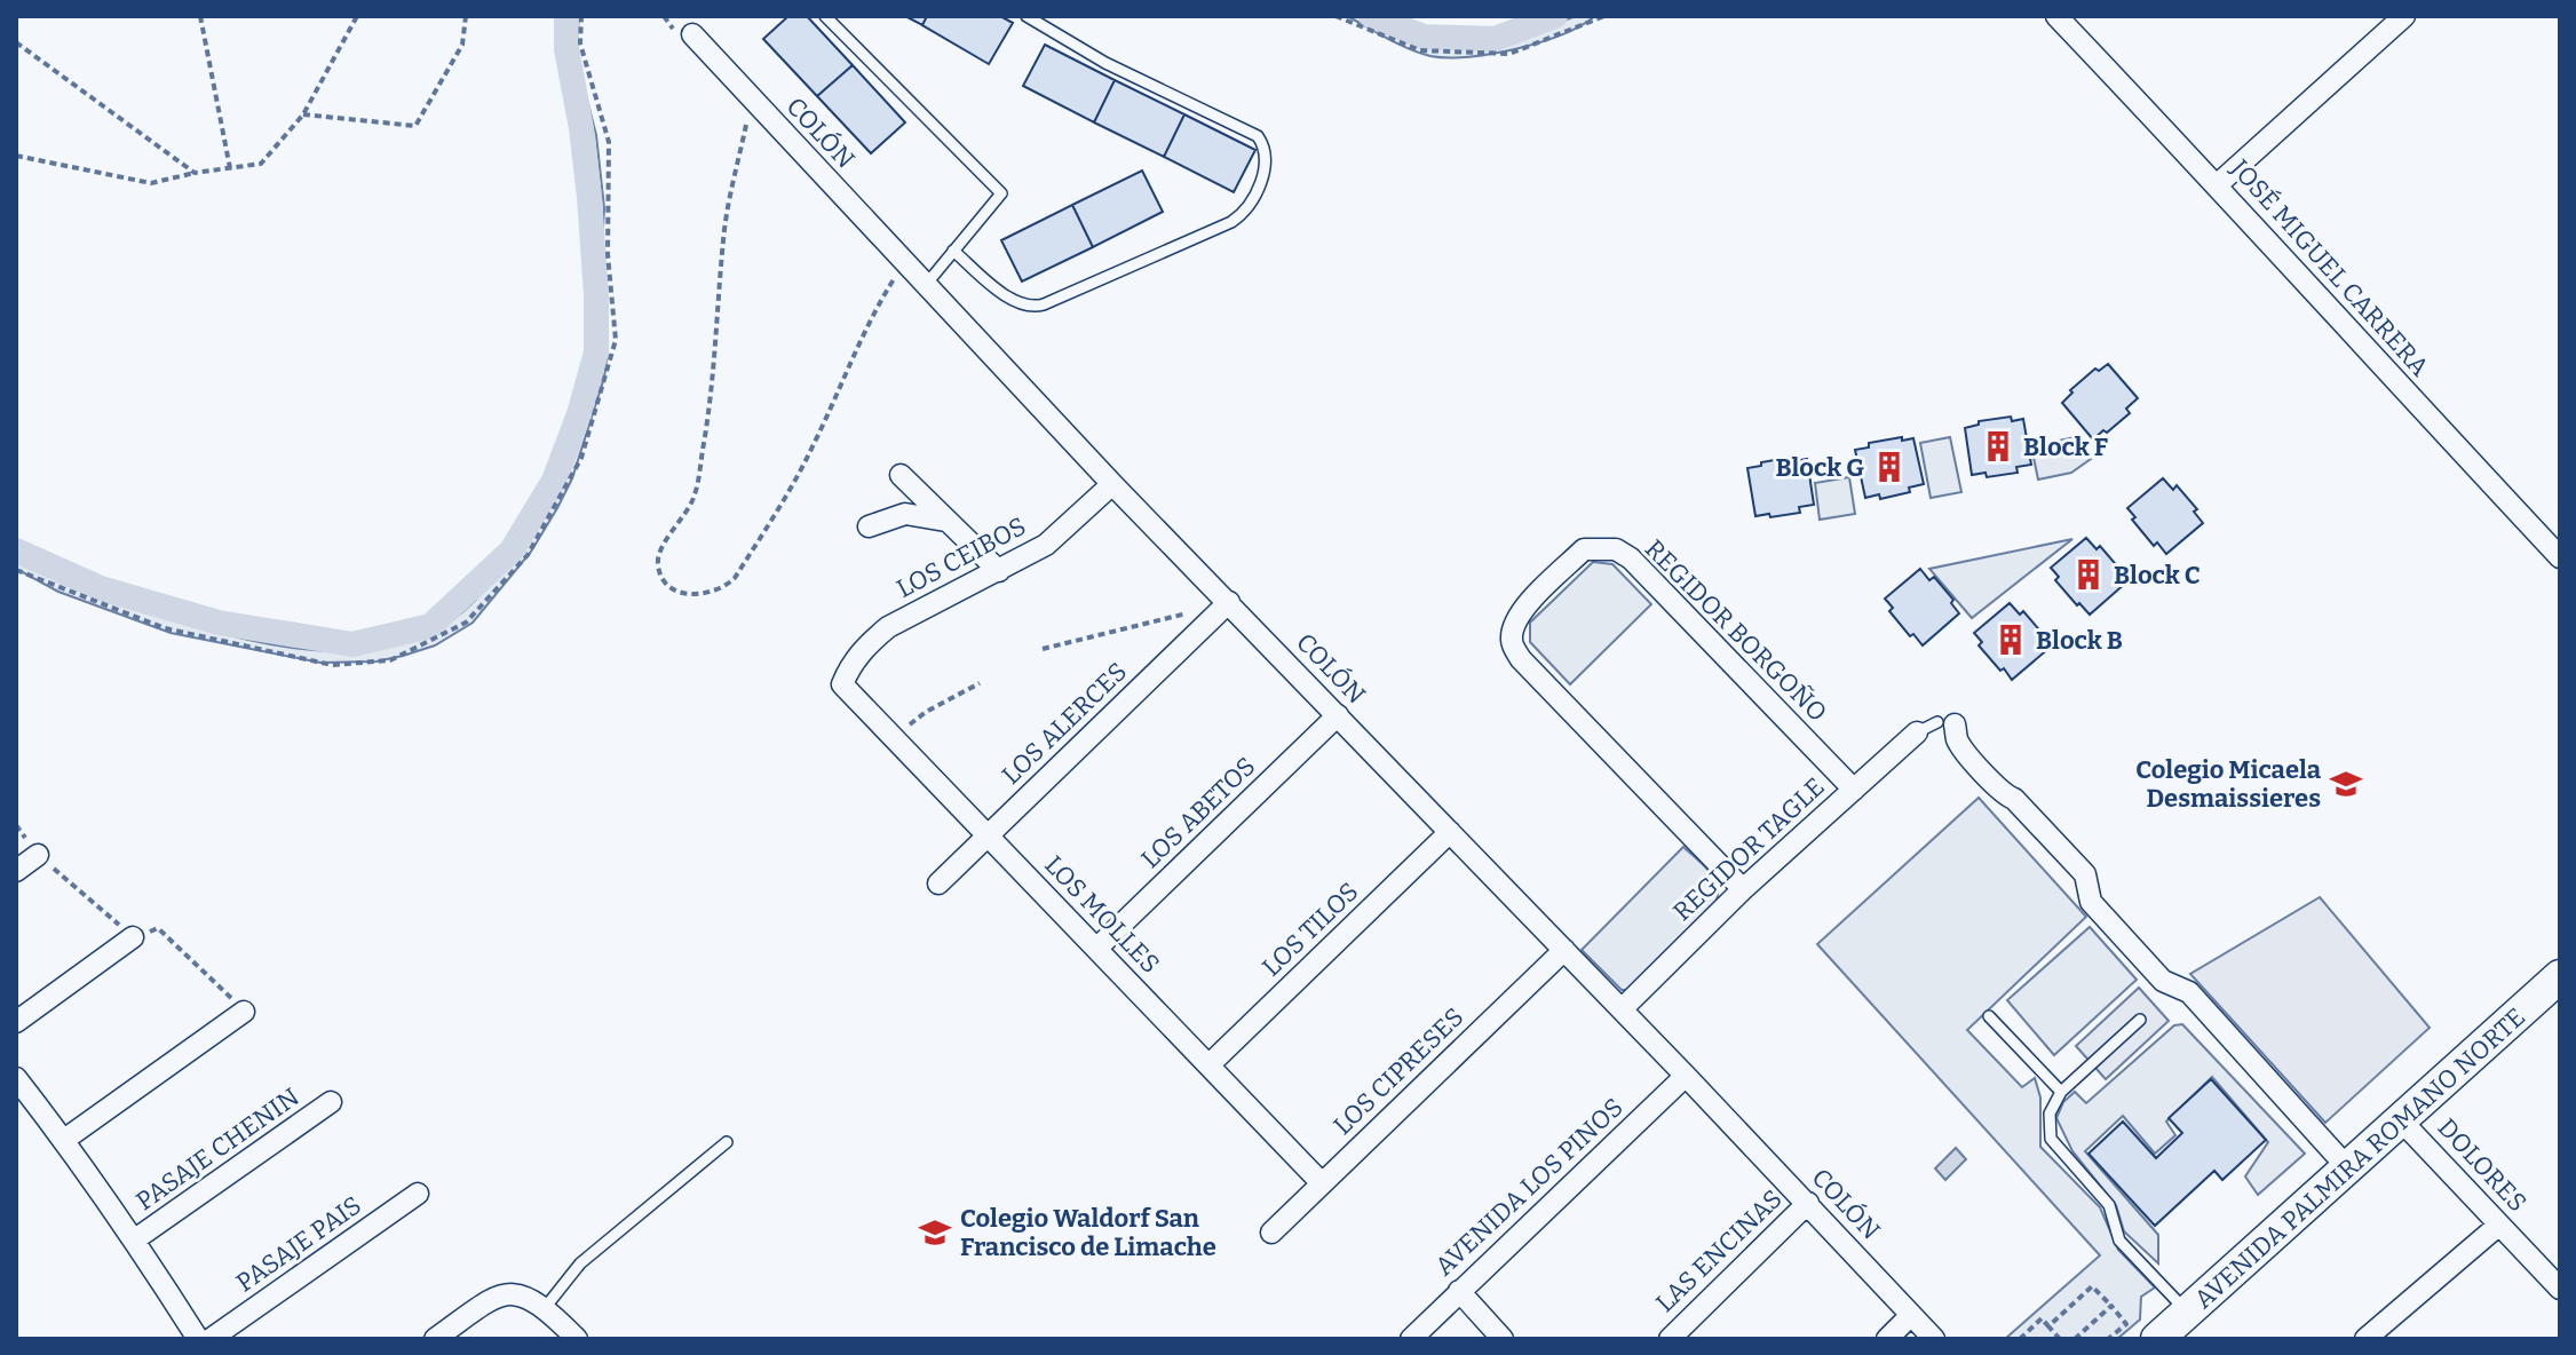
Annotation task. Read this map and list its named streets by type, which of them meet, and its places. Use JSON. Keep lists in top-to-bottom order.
{
  "streets": {
    "main road": ["AVENIDA PALMIRA ROMANO NORTE"],
    "street": [
      "COLÓN",
      "JOSÉ MIGUEL CARRERA",
      "LOS CEIBOS",
      "REGIDOR BORGOÑO",
      "LOS ALERCES",
      "LOS ABETOS",
      "REGIDOR TAGLE",
      "LOS MOLLES",
      "LOS TILOS",
      "LOS CIPRESES",
      "PASAJE CHENIN",
      "DOLORES",
      "AVENIDA LOS PINOS",
      "PASAJE PAIS",
      "LAS ENCINAS"
    ]
  },
  "crossings": [
    ["COLÓN", "LOS CEIBOS"],
    ["COLÓN", "LOS ALERCES"],
    ["COLÓN", "LOS ABETOS"],
    ["COLÓN", "REGIDOR TAGLE"],
    ["COLÓN", "LOS TILOS"],
    ["COLÓN", "LOS CIPRESES"],
    ["COLÓN", "AVENIDA LOS PINOS"],
    ["COLÓN", "LAS ENCINAS"],
    ["LOS CEIBOS", "LOS MOLLES"],
    ["REGIDOR BORGOÑO", "REGIDOR TAGLE"],
    ["LOS ALERCES", "LOS MOLLES"],
    ["LOS ABETOS", "LOS MOLLES"],
    ["LOS MOLLES", "LOS TILOS"],
    ["LOS MOLLES", "LOS CIPRESES"],
    ["AVENIDA PALMIRA ROMANO NORTE", "DOLORES"]
  ],
  "places": {
    "building": [
      "Block F",
      "Block G",
      "Block C",
      "Block B"
    ],
    "school or university": ["Colegio Micaela Desmaissieres", "Colegio Waldorf San Francisco de Limache"]
  }
}
